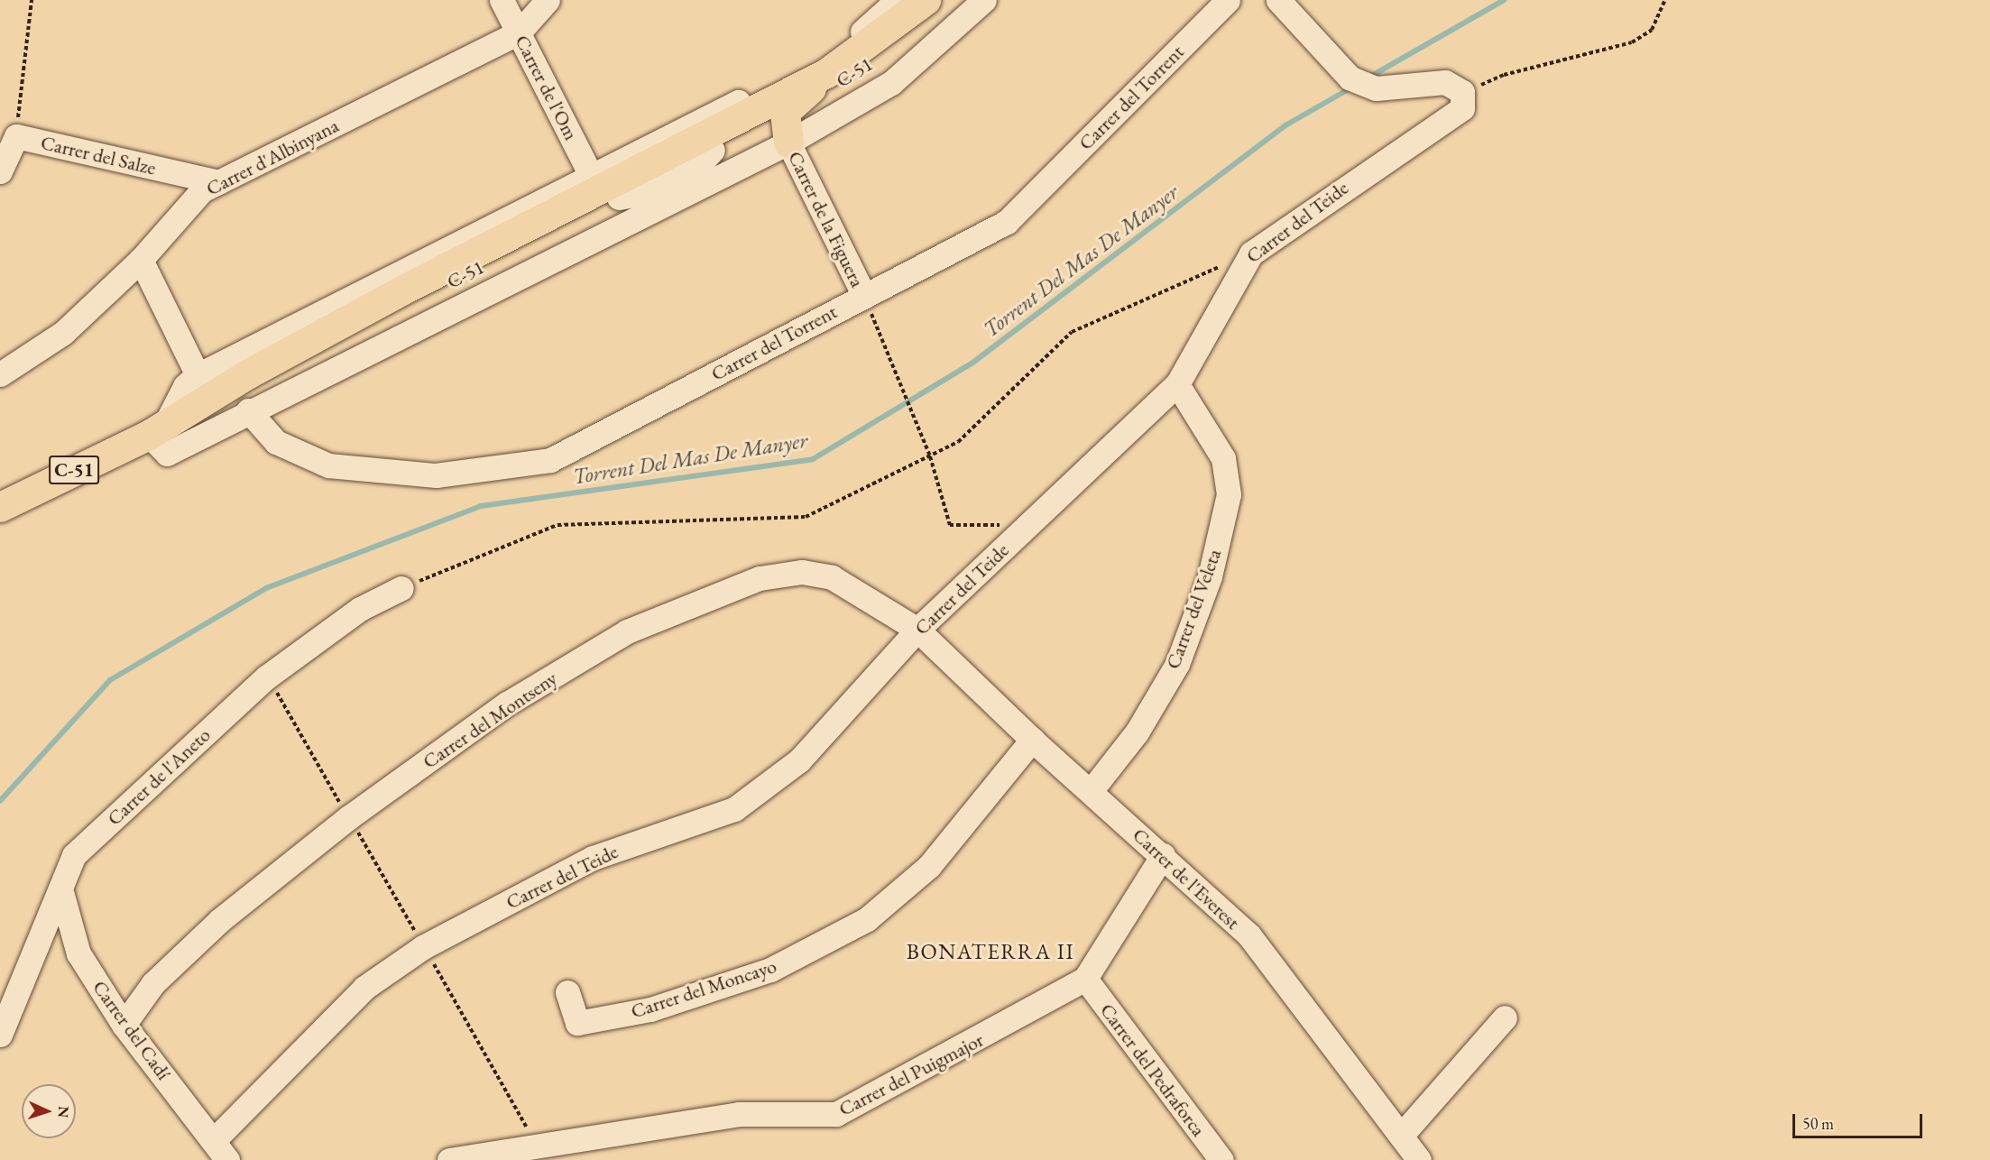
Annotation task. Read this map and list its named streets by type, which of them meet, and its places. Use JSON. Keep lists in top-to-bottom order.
{
  "streets": {
    "main road": ["C-51"],
    "street": [
      "Carrer de l'Om",
      "Carrer del Torrent",
      "Carrer del Salze",
      "Carrer d'Albinyana",
      "Carrer de la Figuera",
      "Carrer del Teide",
      "Carrer del Veleta",
      "Carrer del Montseny",
      "Carrer de l'Aneto",
      "Carrer de l'Everest",
      "Carrer del Moncayo",
      "Carrer del Cadí",
      "Carrer del Pedraforca",
      "Carrer del Puigmajor"
    ]
  },
  "crossings": [
    ["C-51", "Carrer de l'Om"],
    ["C-51", "Carrer del Torrent"],
    ["Carrer de l'Om", "Carrer d'Albinyana"],
    ["Carrer del Torrent", "Carrer de la Figuera"],
    ["Carrer del Salze", "Carrer d'Albinyana"],
    ["Carrer del Teide", "Carrer del Veleta"],
    ["Carrer del Teide", "Carrer del Montseny"],
    ["Carrer del Teide", "Carrer de l'Everest"],
    ["Carrer del Teide", "Carrer del Cadí"],
    ["Carrer del Veleta", "Carrer de l'Everest"],
    ["Carrer del Montseny", "Carrer de l'Everest"],
    ["Carrer del Montseny", "Carrer del Cadí"],
    ["Carrer de l'Aneto", "Carrer del Cadí"],
    ["Carrer de l'Everest", "Carrer del Moncayo"],
    ["Carrer de l'Everest", "Carrer del Puigmajor"],
    ["Carrer del Pedraforca", "Carrer del Puigmajor"]
  ],
  "districts": ["BONATERRA II"],
  "water": ["Torrent Del Mas De Manyer"],
  "scale_bar": "50 m",
  "north": "right"
}
